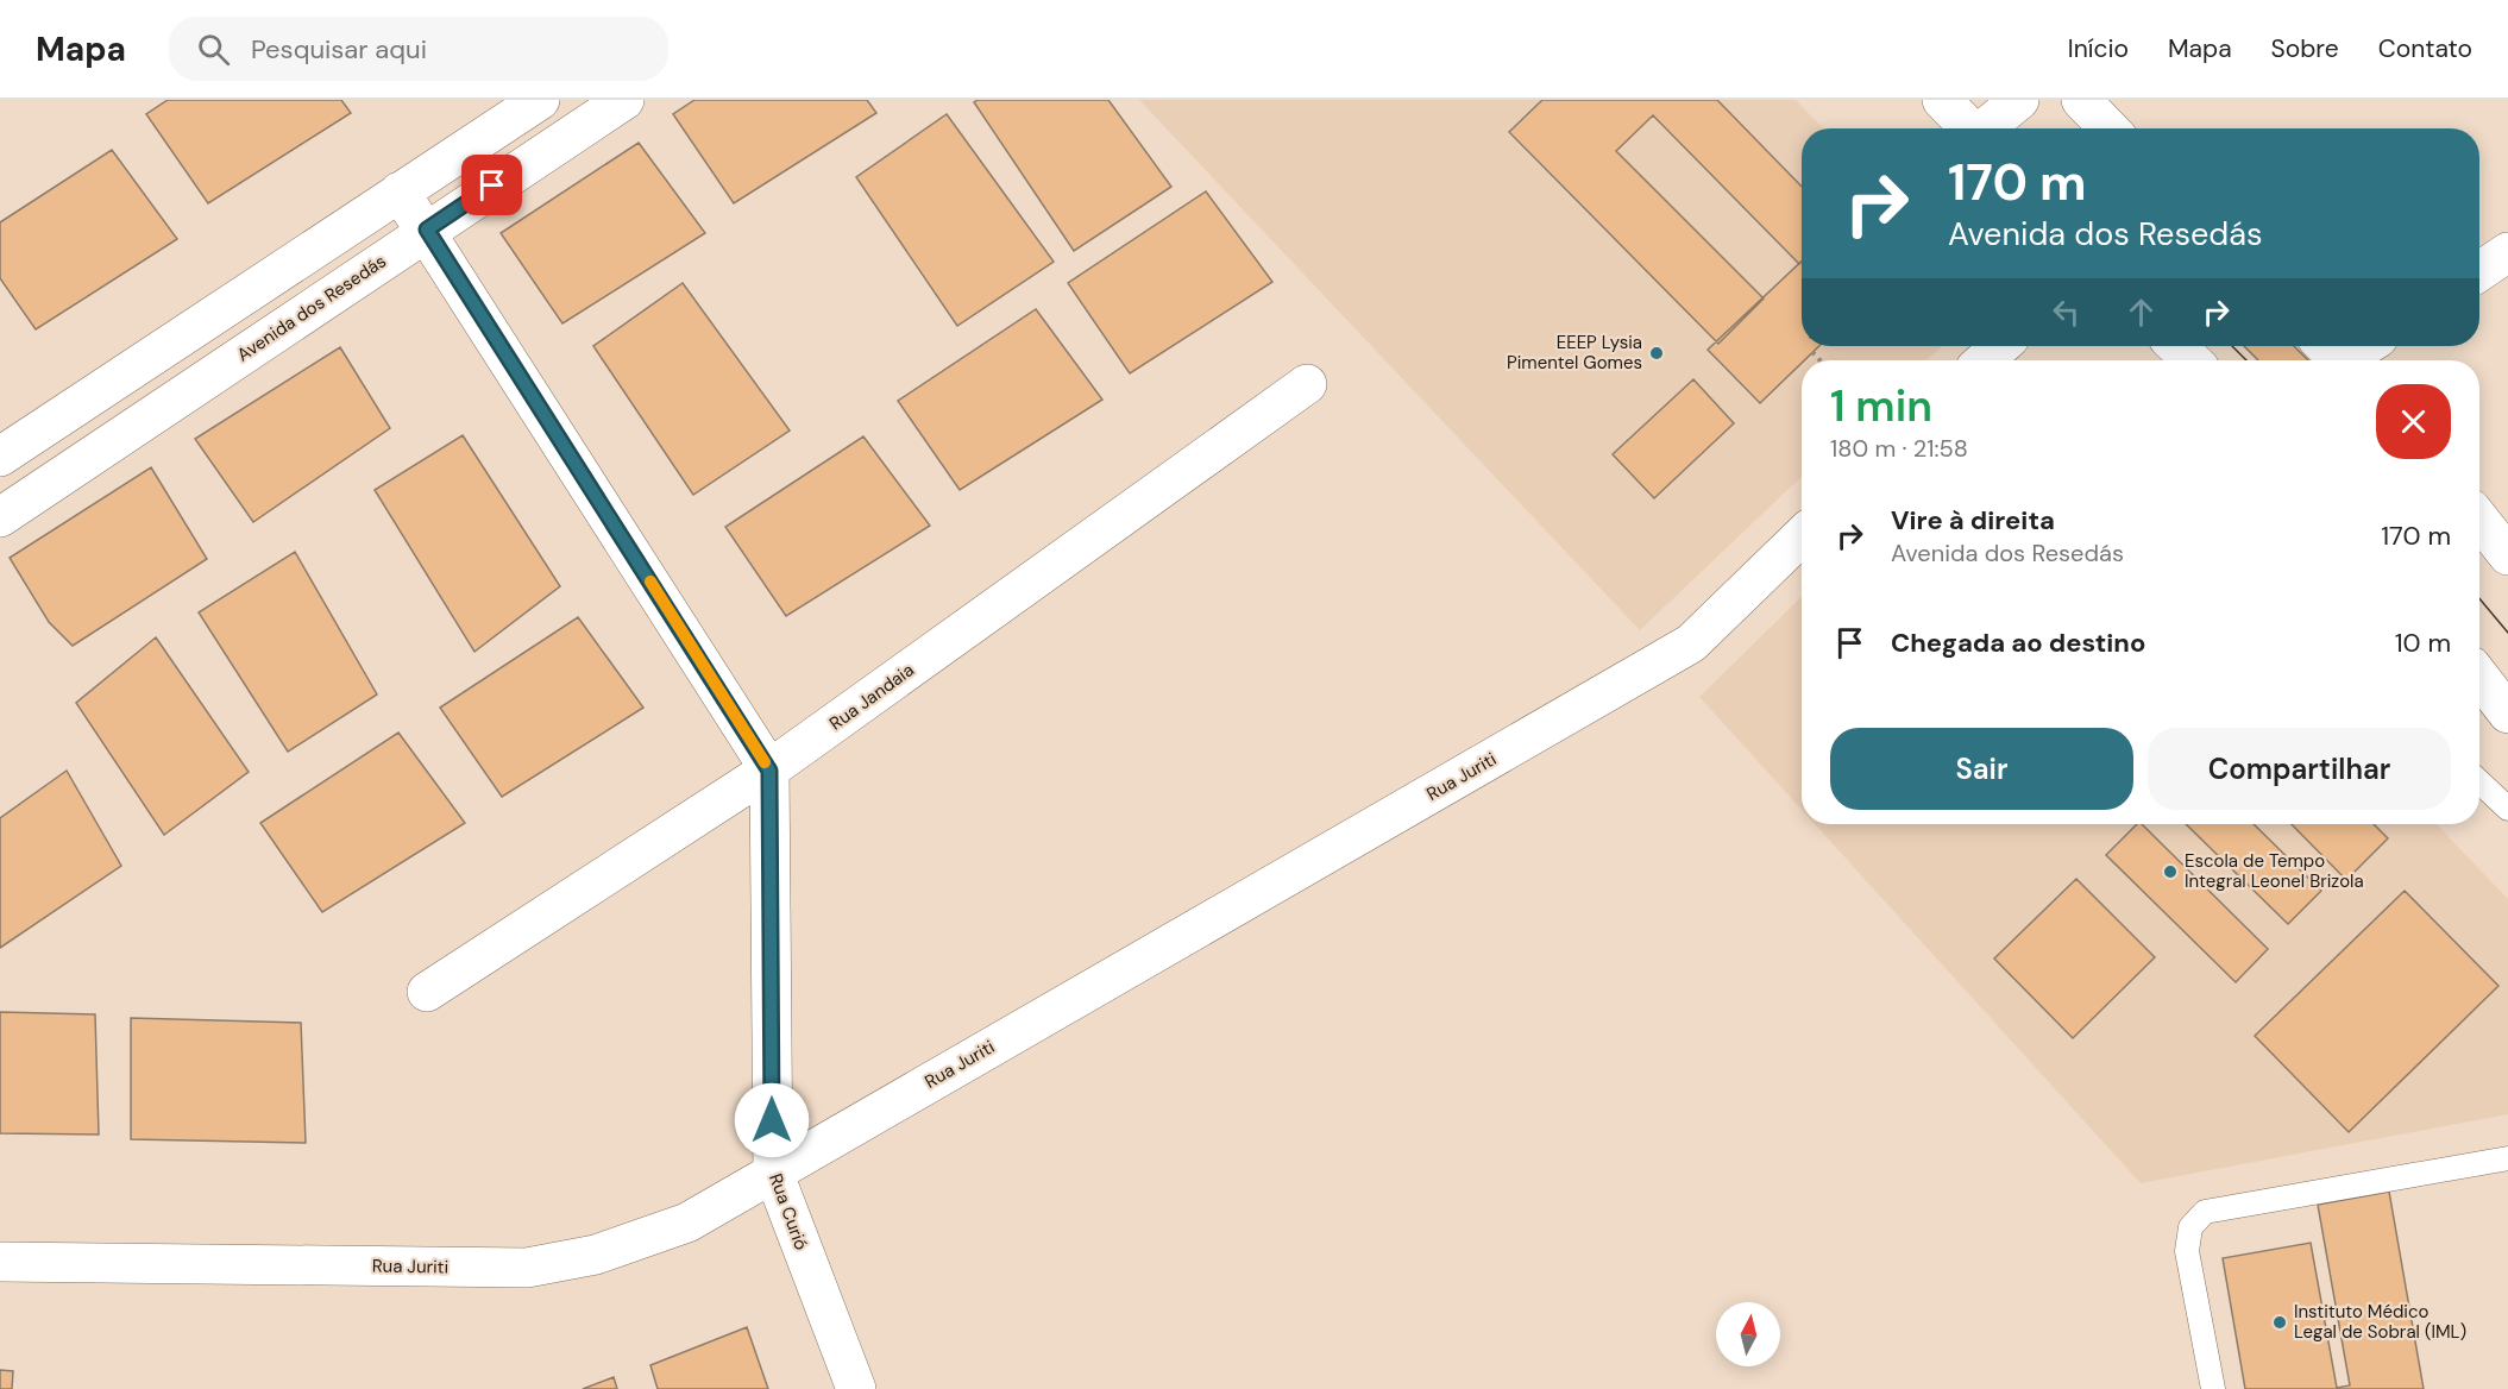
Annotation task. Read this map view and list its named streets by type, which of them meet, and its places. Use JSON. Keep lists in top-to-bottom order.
{
  "streets": {
    "street": [
      "Avenida dos Resedás",
      "Rua Jandaia",
      "Rua Juriti",
      "Rua Curió"
    ]
  },
  "crossings": [
    ["Rua Jandaia", "Rua Curió"],
    ["Rua Juriti", "Rua Curió"]
  ],
  "places": ["EEEP Lysia Pimentel Gomes", "Escola de Tempo Integral Leonel Brizola", "Instituto Médico Legal de Sobral (IML)"],
  "north": "top",
  "page": {
    "header": "Mapa",
    "search": "Pesquisar aqui",
    "nav": [
      "Início",
      "Mapa",
      "Sobre",
      "Contato"
    ],
    "turn": ["170 m", "Avenida dos Resedás"],
    "heading": ["1 min", "180 m · 21:58"],
    "list": [
      {
        "name": "Vire à direita",
        "note": "Avenida dos Resedás",
        "value": "170 m"
      },
      {
        "name": "Chegada ao destino",
        "value": "10 m"
      }
    ],
    "buttons": ["Sair", "Compartilhar"]
  }
}
